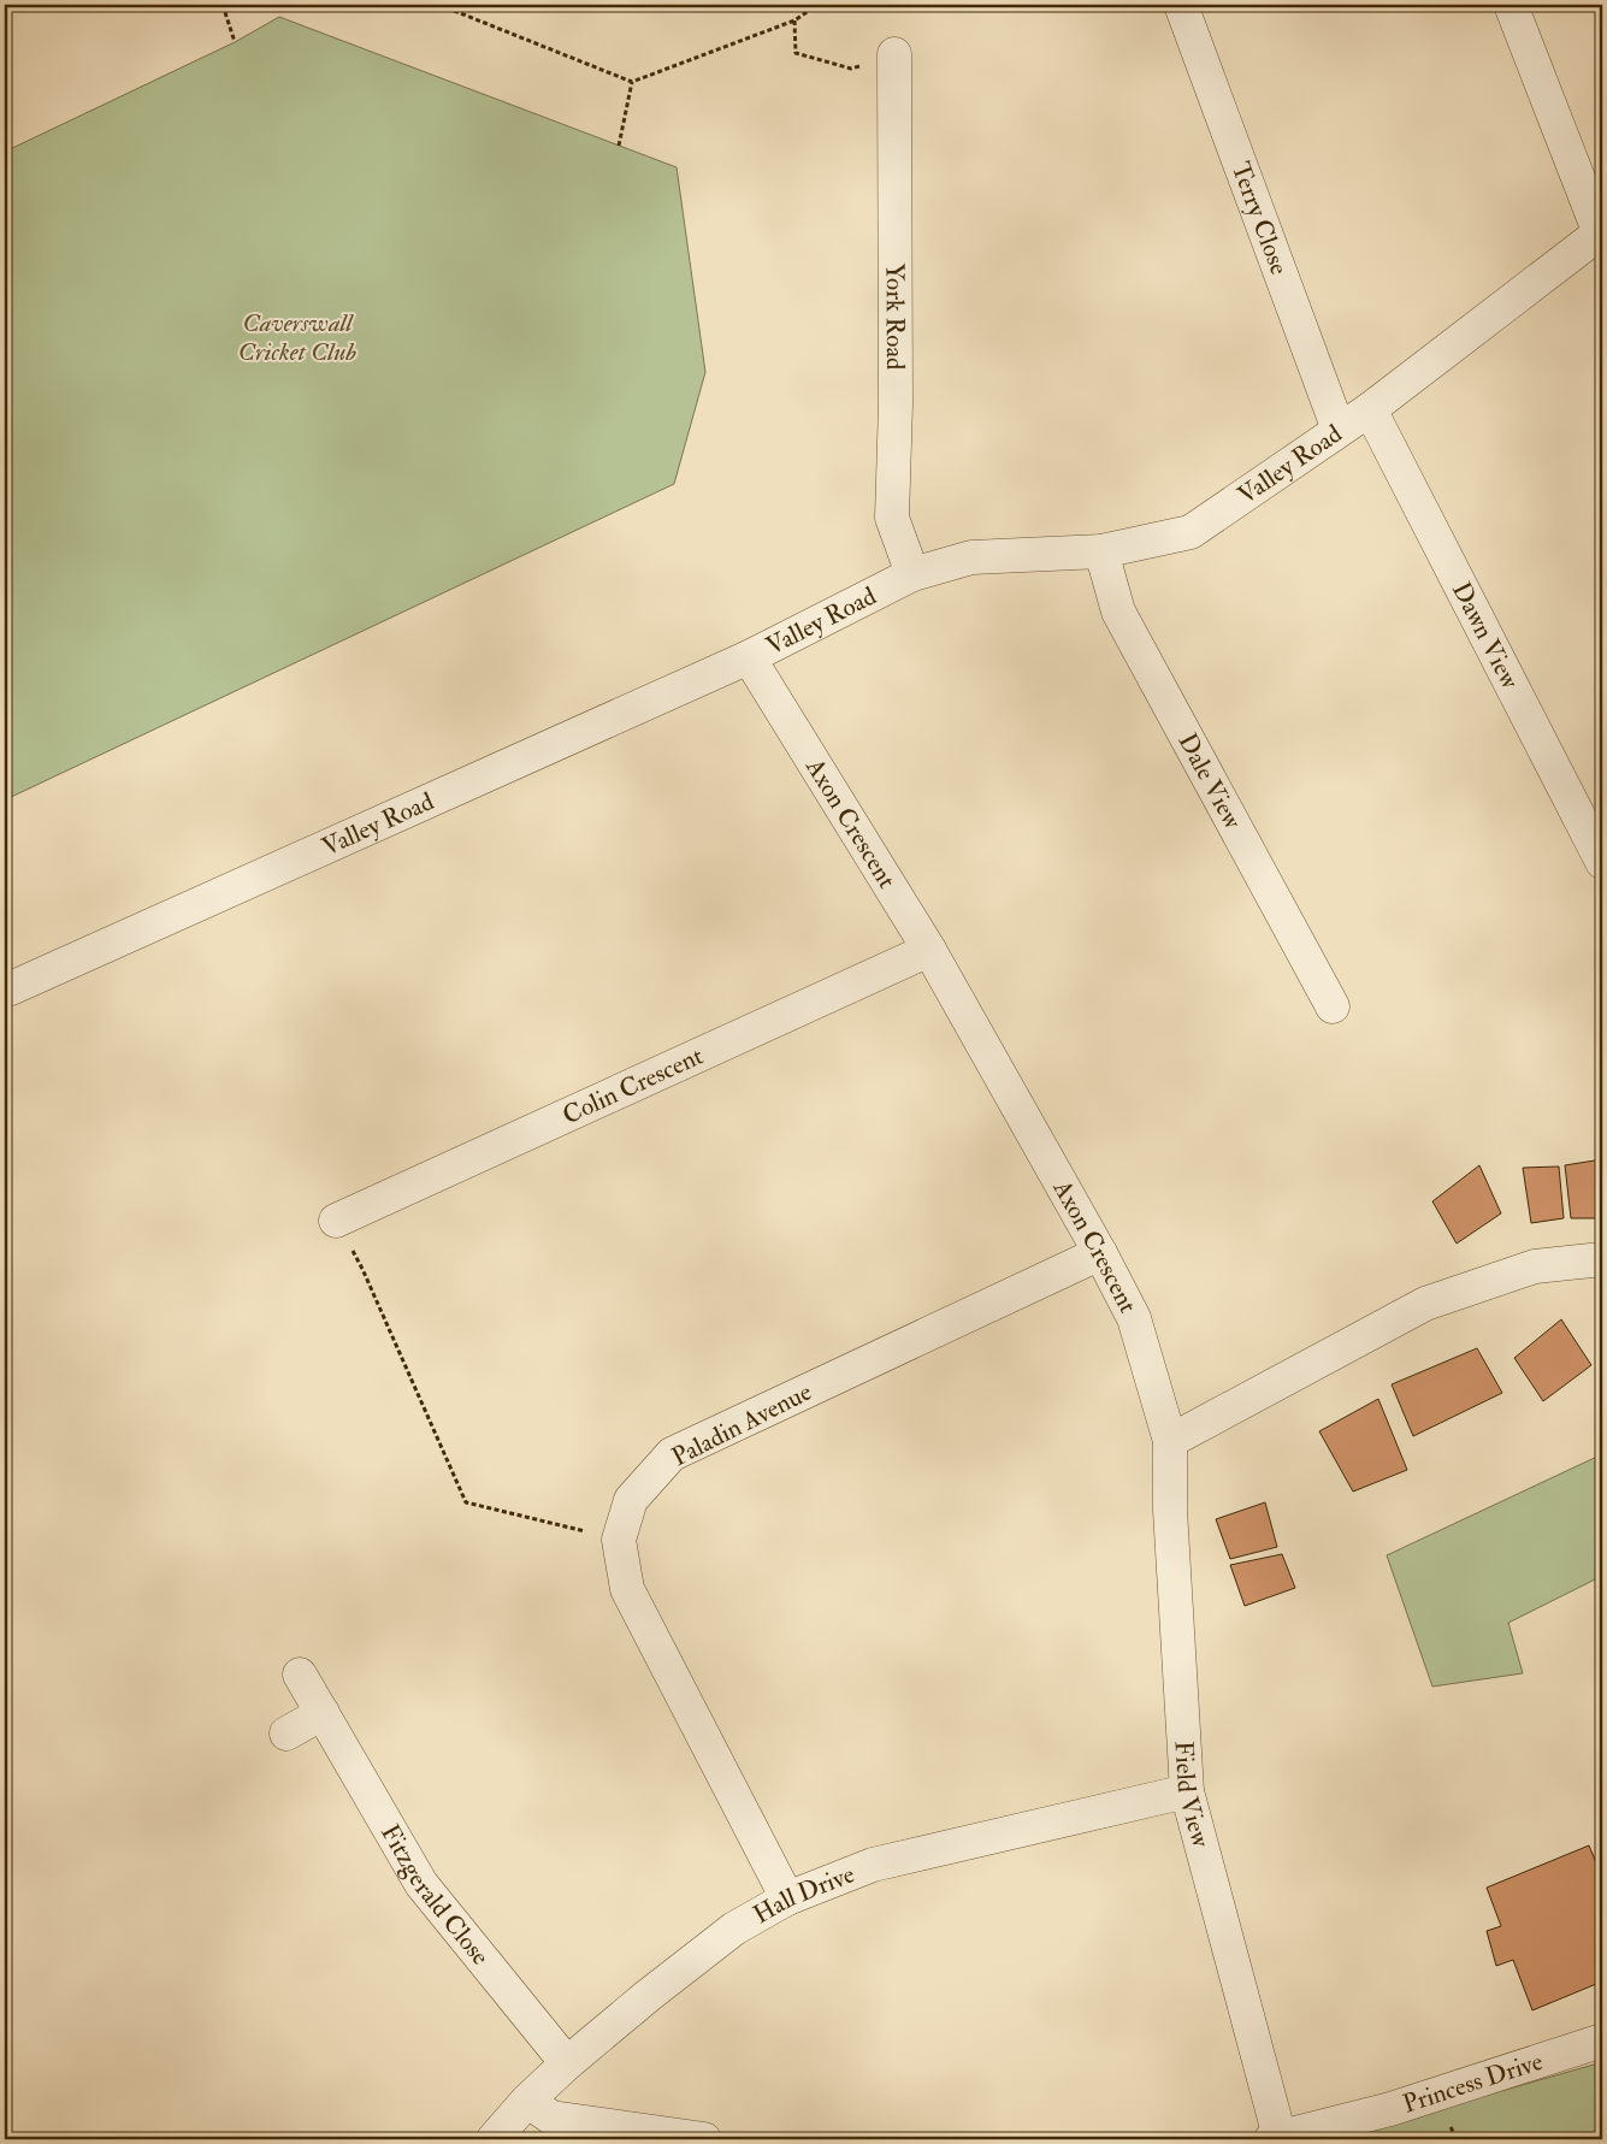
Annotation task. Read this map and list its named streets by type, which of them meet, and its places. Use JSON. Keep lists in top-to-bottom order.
{
  "streets": {
    "street": [
      "Terry Close",
      "York Road",
      "Valley Road",
      "Dawn View",
      "Dale View",
      "Axon Crescent",
      "Colin Crescent",
      "Paladin Avenue",
      "Field View",
      "Fitzgerald Close",
      "Hall Drive",
      "Princess Drive"
    ]
  },
  "crossings": [
    ["Terry Close", "Valley Road"],
    ["York Road", "Valley Road"],
    ["Valley Road", "Dawn View"],
    ["Valley Road", "Dale View"],
    ["Valley Road", "Axon Crescent"],
    ["Axon Crescent", "Colin Crescent"],
    ["Axon Crescent", "Paladin Avenue"],
    ["Axon Crescent", "Field View"],
    ["Paladin Avenue", "Hall Drive"],
    ["Field View", "Hall Drive"],
    ["Field View", "Princess Drive"],
    ["Fitzgerald Close", "Hall Drive"]
  ],
  "parks": ["Caverswall Cricket Club"]
}
